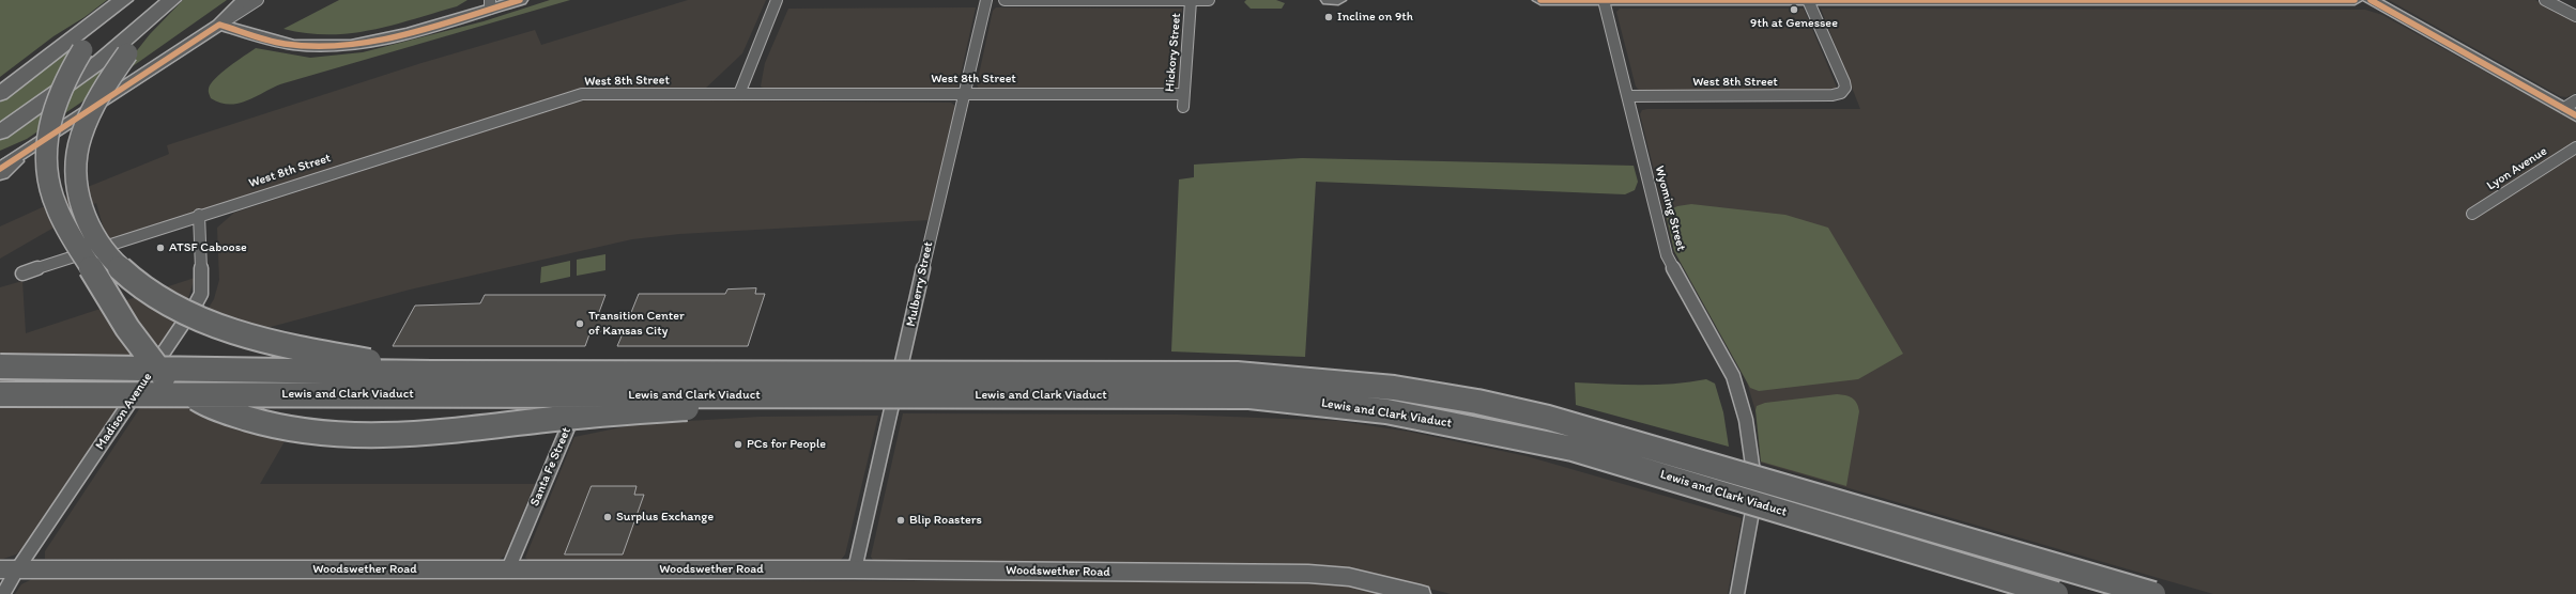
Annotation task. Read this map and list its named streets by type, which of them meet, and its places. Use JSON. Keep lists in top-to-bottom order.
{
  "streets": {
    "highway": ["Lewis and Clark Viaduct"],
    "street": [
      "Hickory Street",
      "West 8th Street",
      "Lyon Avenue",
      "Wyoming Street",
      "Mulberry Street",
      "Madison Avenue",
      "Santa Fe Street",
      "Woodswether Road"
    ]
  },
  "crossings": [
    ["Hickory Street", "West 8th Street"],
    ["West 8th Street", "Wyoming Street"],
    ["West 8th Street", "Mulberry Street"],
    ["West 8th Street", "Madison Avenue"],
    ["Mulberry Street", "Woodswether Road"],
    ["Madison Avenue", "Woodswether Road"],
    ["Santa Fe Street", "Woodswether Road"]
  ],
  "places": [
    "9th at Genessee",
    "Incline on 9th",
    "ATSF Caboose",
    "Transition Center of Kansas City",
    "PCs for People",
    "Surplus Exchange",
    "Blip Roasters"
  ]
}
